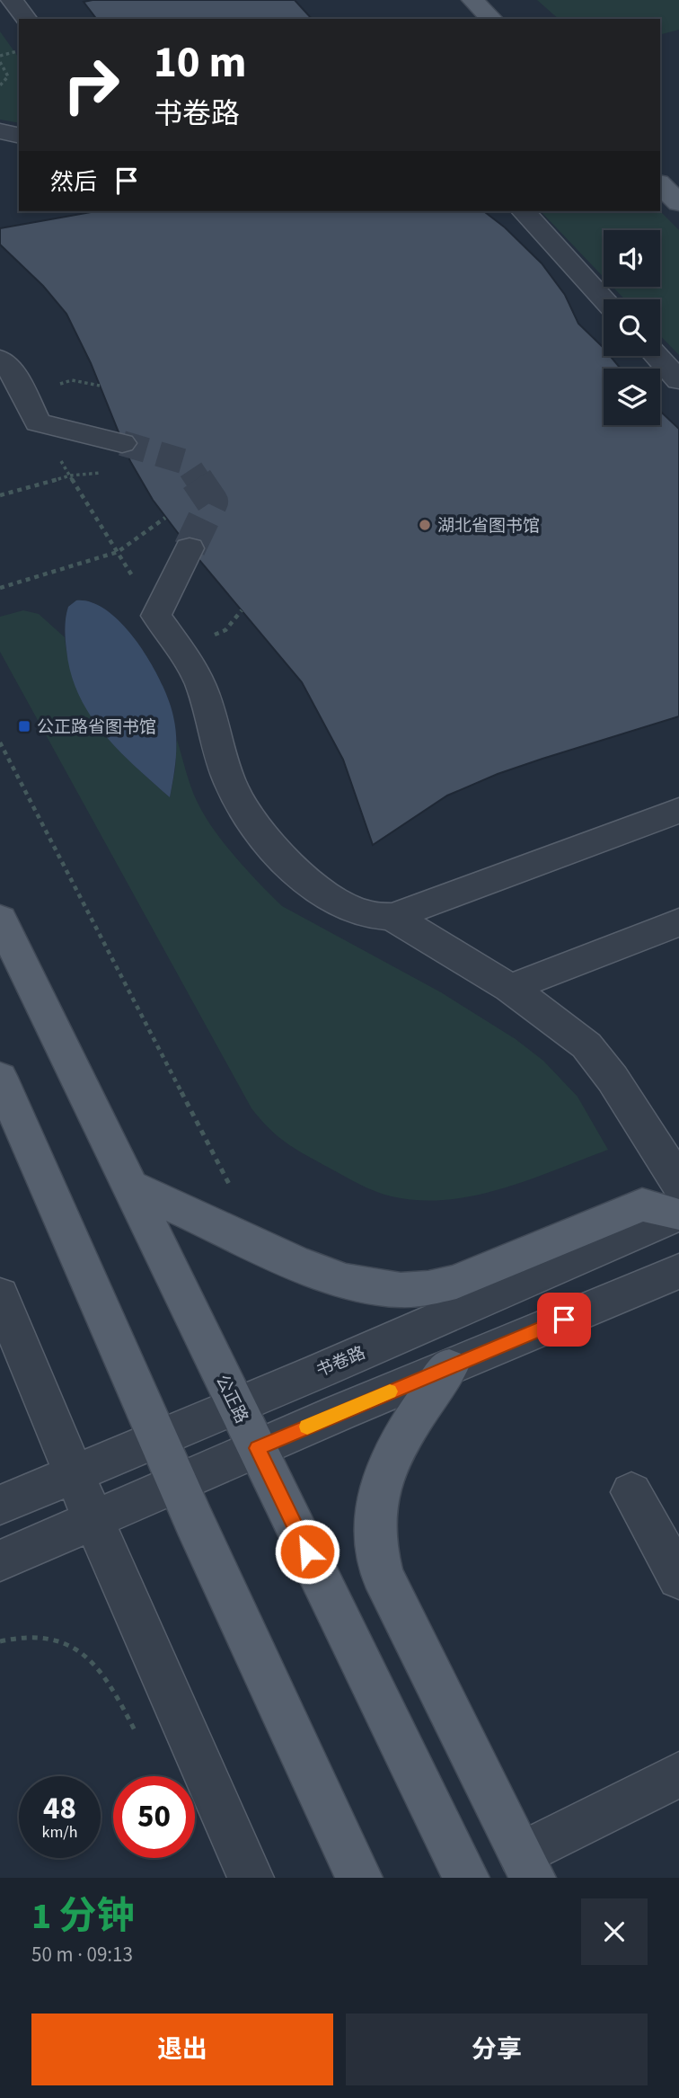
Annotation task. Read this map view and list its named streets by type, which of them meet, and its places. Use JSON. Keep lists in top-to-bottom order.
{
  "streets": {
    "main road": ["公正路"],
    "street": ["书卷路"]
  },
  "crossings": [
    ["书卷路", "公正路"]
  ],
  "places": {
    "other": ["湖北省图书馆"],
    "transit": ["公正路省图书馆"]
  },
  "page": {
    "turn": ["10 m", "书卷路"],
    "then": "然后",
    "speed": "48 km/h",
    "limit": "50",
    "heading": ["1 分钟", "50 m · 09:13"],
    "buttons": ["退出", "分享"]
  }
}
